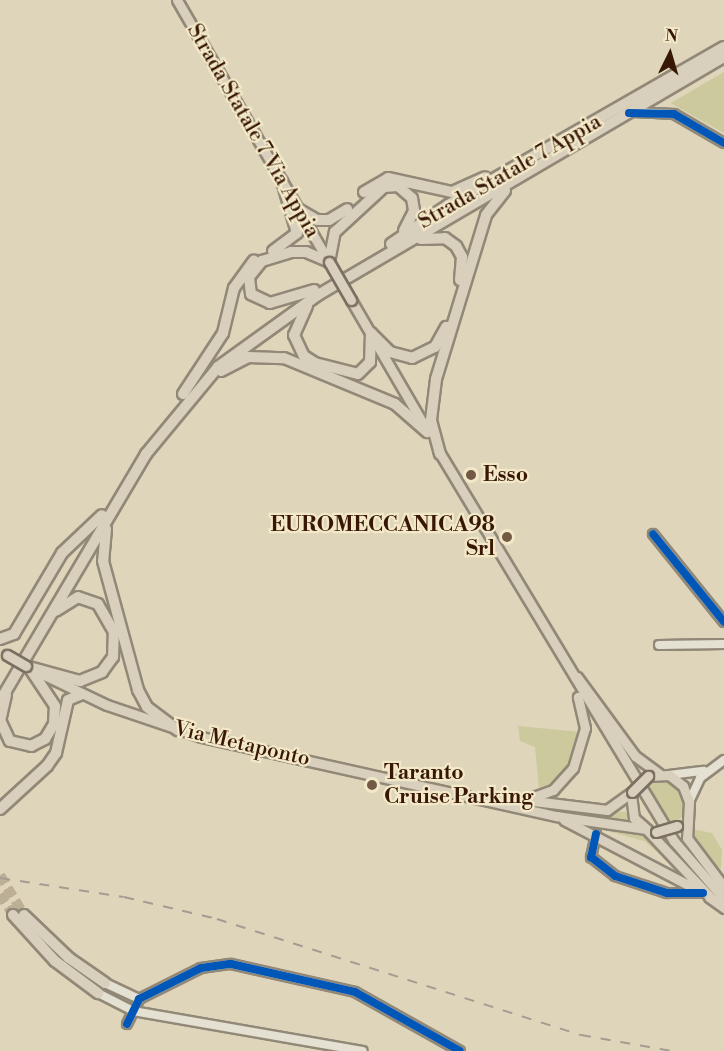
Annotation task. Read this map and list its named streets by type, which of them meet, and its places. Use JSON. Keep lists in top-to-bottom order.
{
  "streets": {
    "highway": ["Strada Statale 7 Appia"],
    "main road": ["Strada Statale 7 Via Appia", "Via Metaponto"]
  },
  "places": ["Esso", "EUROMECCANICA98 Srl", "Taranto Cruise Parking"],
  "north": "top"
}
